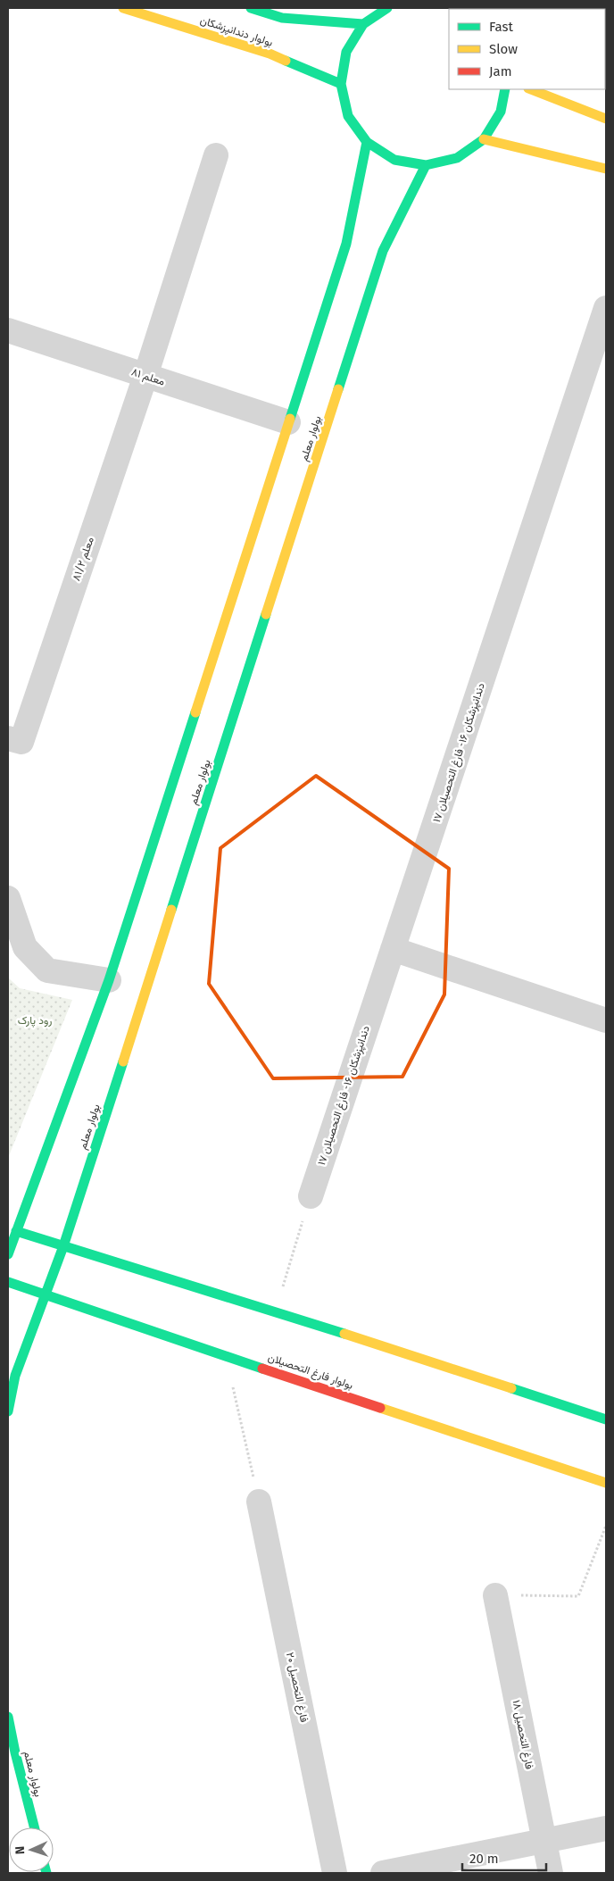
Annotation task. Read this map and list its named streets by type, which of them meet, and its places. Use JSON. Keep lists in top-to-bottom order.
{
  "streets": {
    "main road": ["بولوار دندانپزشکان", "بولوار معلم", "بولوار فارغ التحصیلان"],
    "street": [
      "معلم ۸۱",
      "معلم ۸۱/۲",
      "دندانپزشکان ۱۶- فارغ التحصیلان ۱۷",
      "فارغ التحصیل ۲۰",
      "فارغ التحصیل ۱۸"
    ]
  },
  "crossings": [
    ["معلم ۸۱", "معلم ۸۱/۲"],
    ["بولوار معلم", "بولوار فارغ التحصیلان"]
  ],
  "parks": ["رود پارک"],
  "legend": ["Fast", "Slow", "Jam"],
  "scale_bar": "20 m",
  "north": "left"
}
